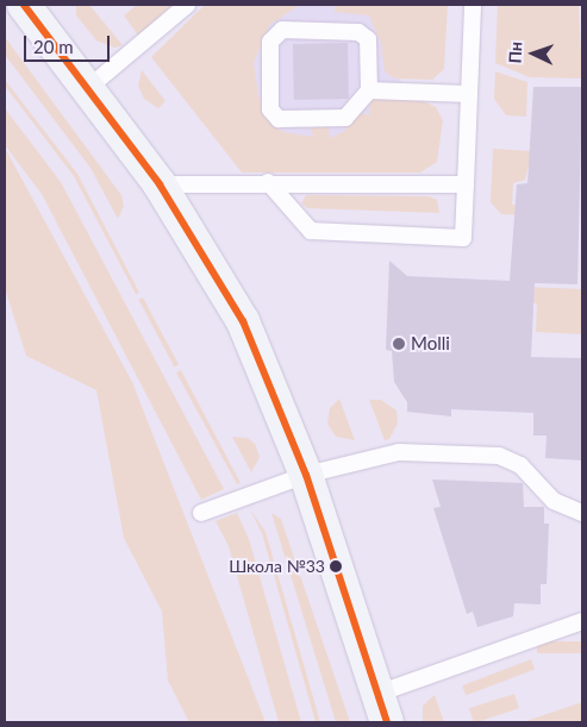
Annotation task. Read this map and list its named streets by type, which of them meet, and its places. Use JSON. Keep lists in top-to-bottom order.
{
  "places": ["Molli", "Школа №33"],
  "lines": ["transit line 20"],
  "scale_bar": "20 m",
  "north": "left"
}
